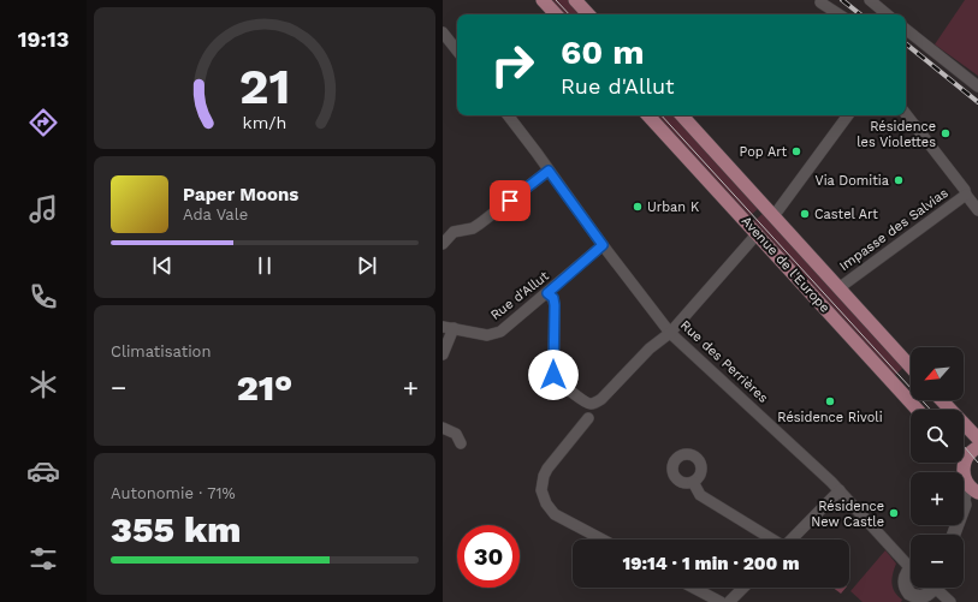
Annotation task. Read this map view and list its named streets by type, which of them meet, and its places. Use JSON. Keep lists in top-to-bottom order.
{
  "streets": {
    "main road": ["Avenue de l'Europe"],
    "street": ["Impasse des Salvias", "Rue d'Allut", "Rue des Perrières"]
  },
  "crossings": [
    ["Impasse des Salvias", "Avenue de l'Europe"],
    ["Rue d'Allut", "Rue des Perrières"]
  ],
  "places": [
    "Résidence les Violettes",
    "Pop Art",
    "Via Domitia",
    "Urban K",
    "Castel Art",
    "Résidence Rivoli",
    "Résidence New Castle"
  ],
  "north": "bottom left",
  "page": {
    "tabs": "19:13",
    "turn": ["60 m", "Rue d'Allut"],
    "song": ["Paper Moons", "Ada Vale"],
    "tile": [
      "Climatisation",
      ["Autonomie · 71%", "355 km"]
    ],
    "map_buttons": ["+", "−"],
    "heat": ["−", "21°", "+"],
    "limit": "30",
    "trip": "19:14 · 1 min · 200 m",
    "gauge": ["21", "km/h"]
  }
}
